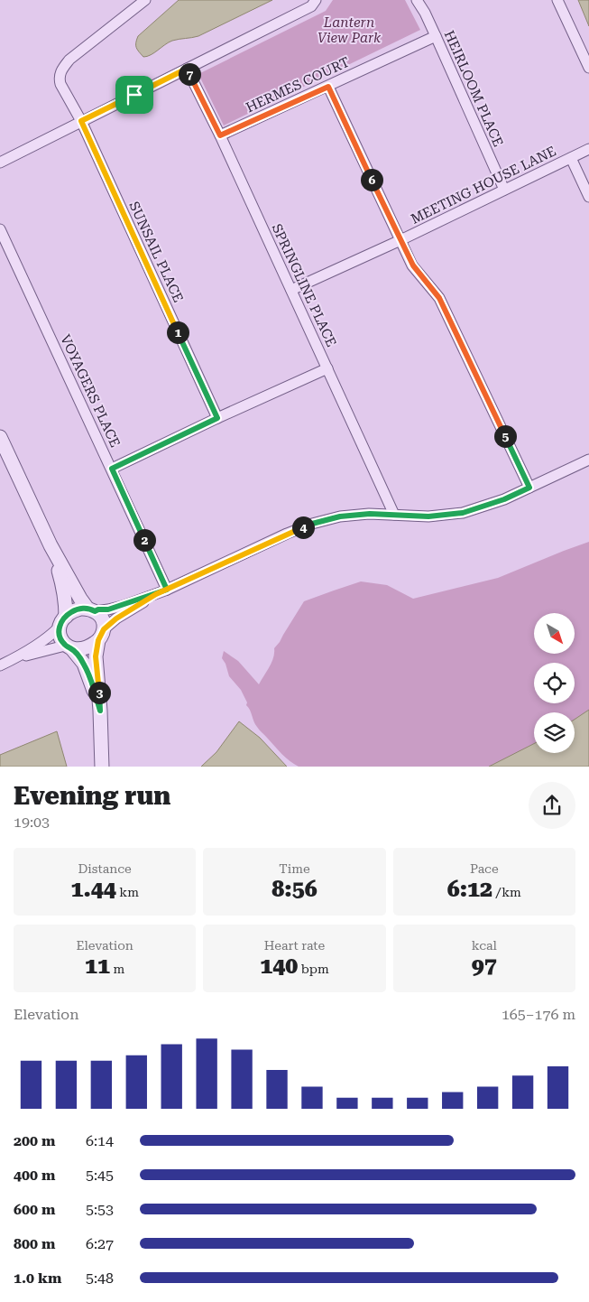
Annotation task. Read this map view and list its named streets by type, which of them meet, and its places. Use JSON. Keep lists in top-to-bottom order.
{
  "streets": {
    "street": [
      "HERMES COURT",
      "HEIRLOOM PLACE",
      "MEETING HOUSE LANE",
      "SUNSAIL PLACE",
      "SPRINGLINE PLACE",
      "VOYAGERS PLACE"
    ]
  },
  "crossings": [
    ["HERMES COURT", "HEIRLOOM PLACE"],
    ["HERMES COURT", "SPRINGLINE PLACE"],
    ["HEIRLOOM PLACE", "MEETING HOUSE LANE"],
    ["MEETING HOUSE LANE", "SPRINGLINE PLACE"]
  ],
  "parks": ["Lantern View Park"],
  "north": "bottom right",
  "page": {
    "pins": [
      "7",
      "6",
      "1",
      "5",
      "4",
      "2",
      "3"
    ],
    "heading": ["Evening run", "19:03"],
    "stats": [
      ["Distance", "1.44 km"],
      ["Time", "8:56"],
      ["Pace", "6:12 /km"],
      ["Elevation", "11 m"],
      ["Heart rate", "140 bpm"],
      ["kcal", "97"]
    ],
    "chart": ["Elevation", "165–176 m"],
    "list": [
      {
        "name": "200 m",
        "note": "6:14"
      },
      {
        "name": "400 m",
        "note": "5:45"
      },
      {
        "name": "600 m",
        "note": "5:53"
      },
      {
        "name": "800 m",
        "note": "6:27"
      },
      {
        "name": "1.0 km",
        "note": "5:48"
      }
    ]
  }
}
